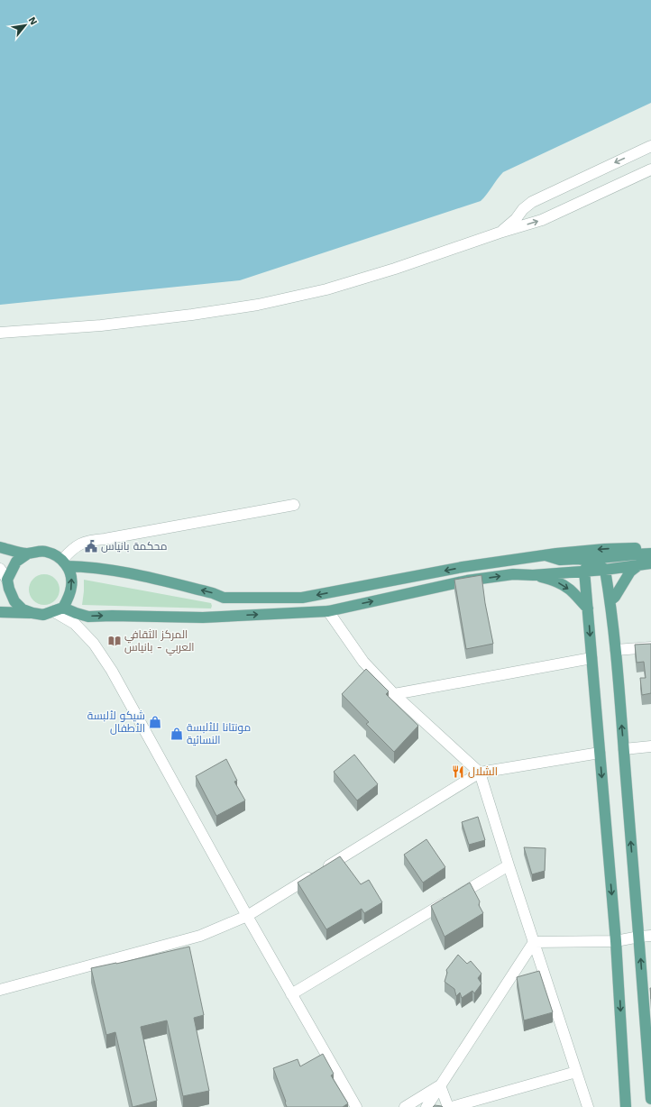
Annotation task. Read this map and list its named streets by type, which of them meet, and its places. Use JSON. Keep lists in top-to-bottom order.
{
  "places": {
    "public building": ["محكمة بانياس"],
    "library": ["المركز الثقافي العربي - بانياس"],
    "shop": ["شيكو لألبسة الأطفال", "مونتانا للألبسة النسائية"],
    "restaurant": ["الشلال"]
  },
  "north": "top right"
}
